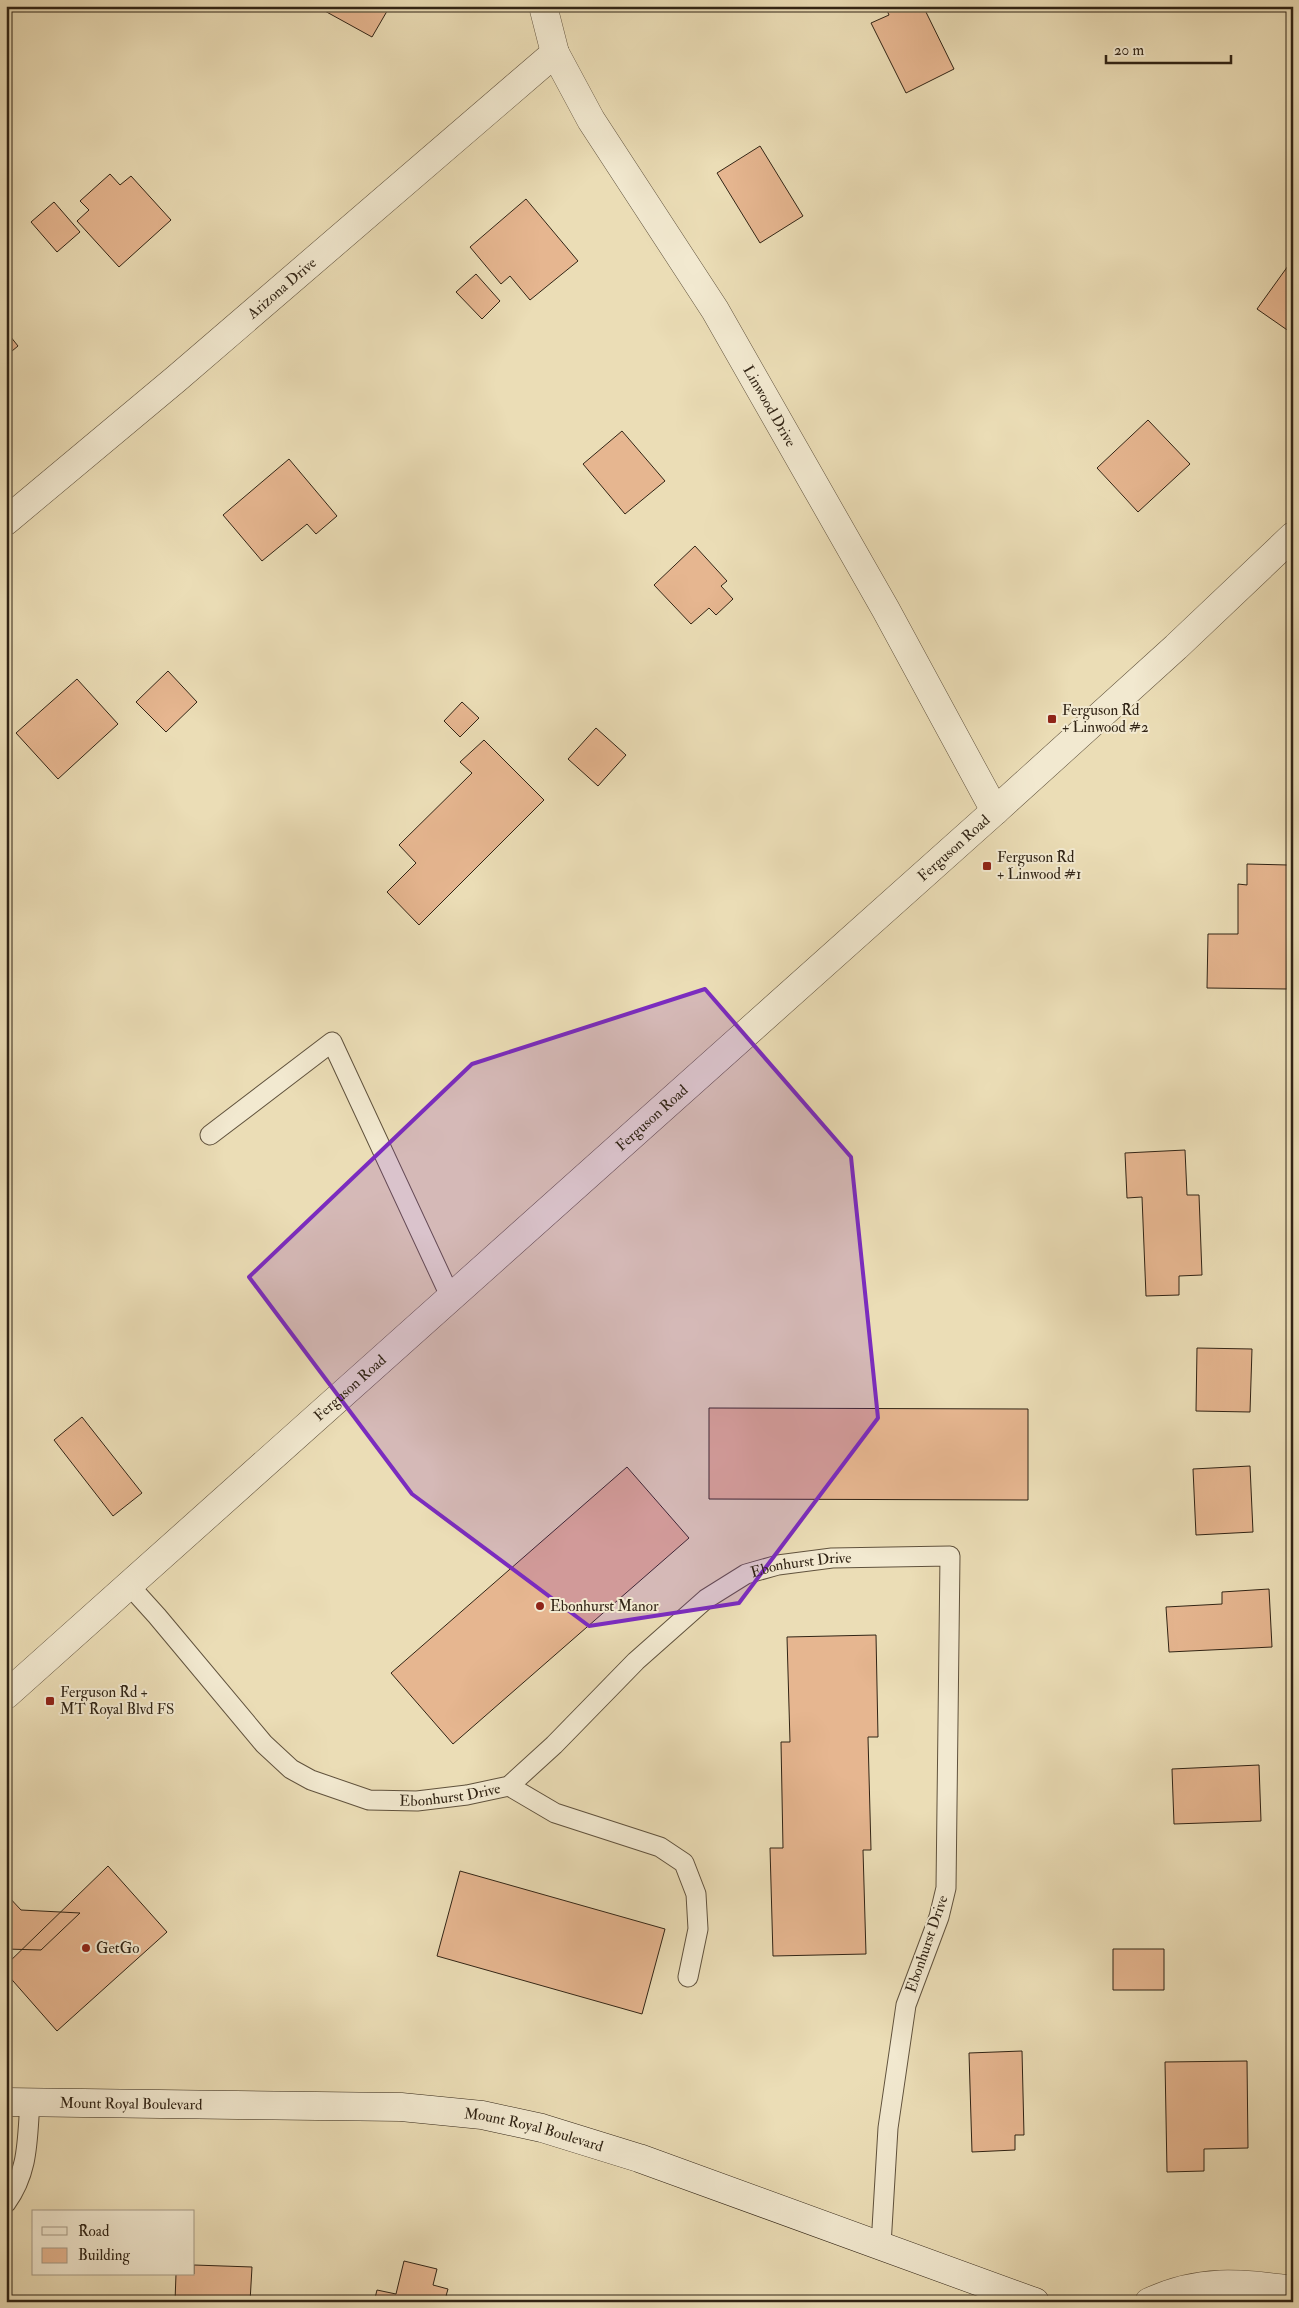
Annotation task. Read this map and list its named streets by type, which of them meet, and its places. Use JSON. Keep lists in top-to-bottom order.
{
  "streets": {
    "street": [
      "Arizona Drive",
      "Linwood Drive",
      "Ferguson Road",
      "Mount Royal Boulevard"
    ],
    "lane": ["Ebonhurst Drive"]
  },
  "crossings": [
    ["Arizona Drive", "Linwood Drive"],
    ["Linwood Drive", "Ferguson Road"],
    ["Ferguson Road", "Ebonhurst Drive"],
    ["Ebonhurst Drive", "Mount Royal Boulevard"]
  ],
  "places": {
    "transit": ["Ferguson Rd + Linwood #2", "Ferguson Rd + Linwood #1", "Ferguson Rd + MT Royal Blvd FS"],
    "other": ["Ebonhurst Manor", "GetGo"]
  },
  "legend": ["Road", "Building"],
  "scale_bar": "20 m"
}
